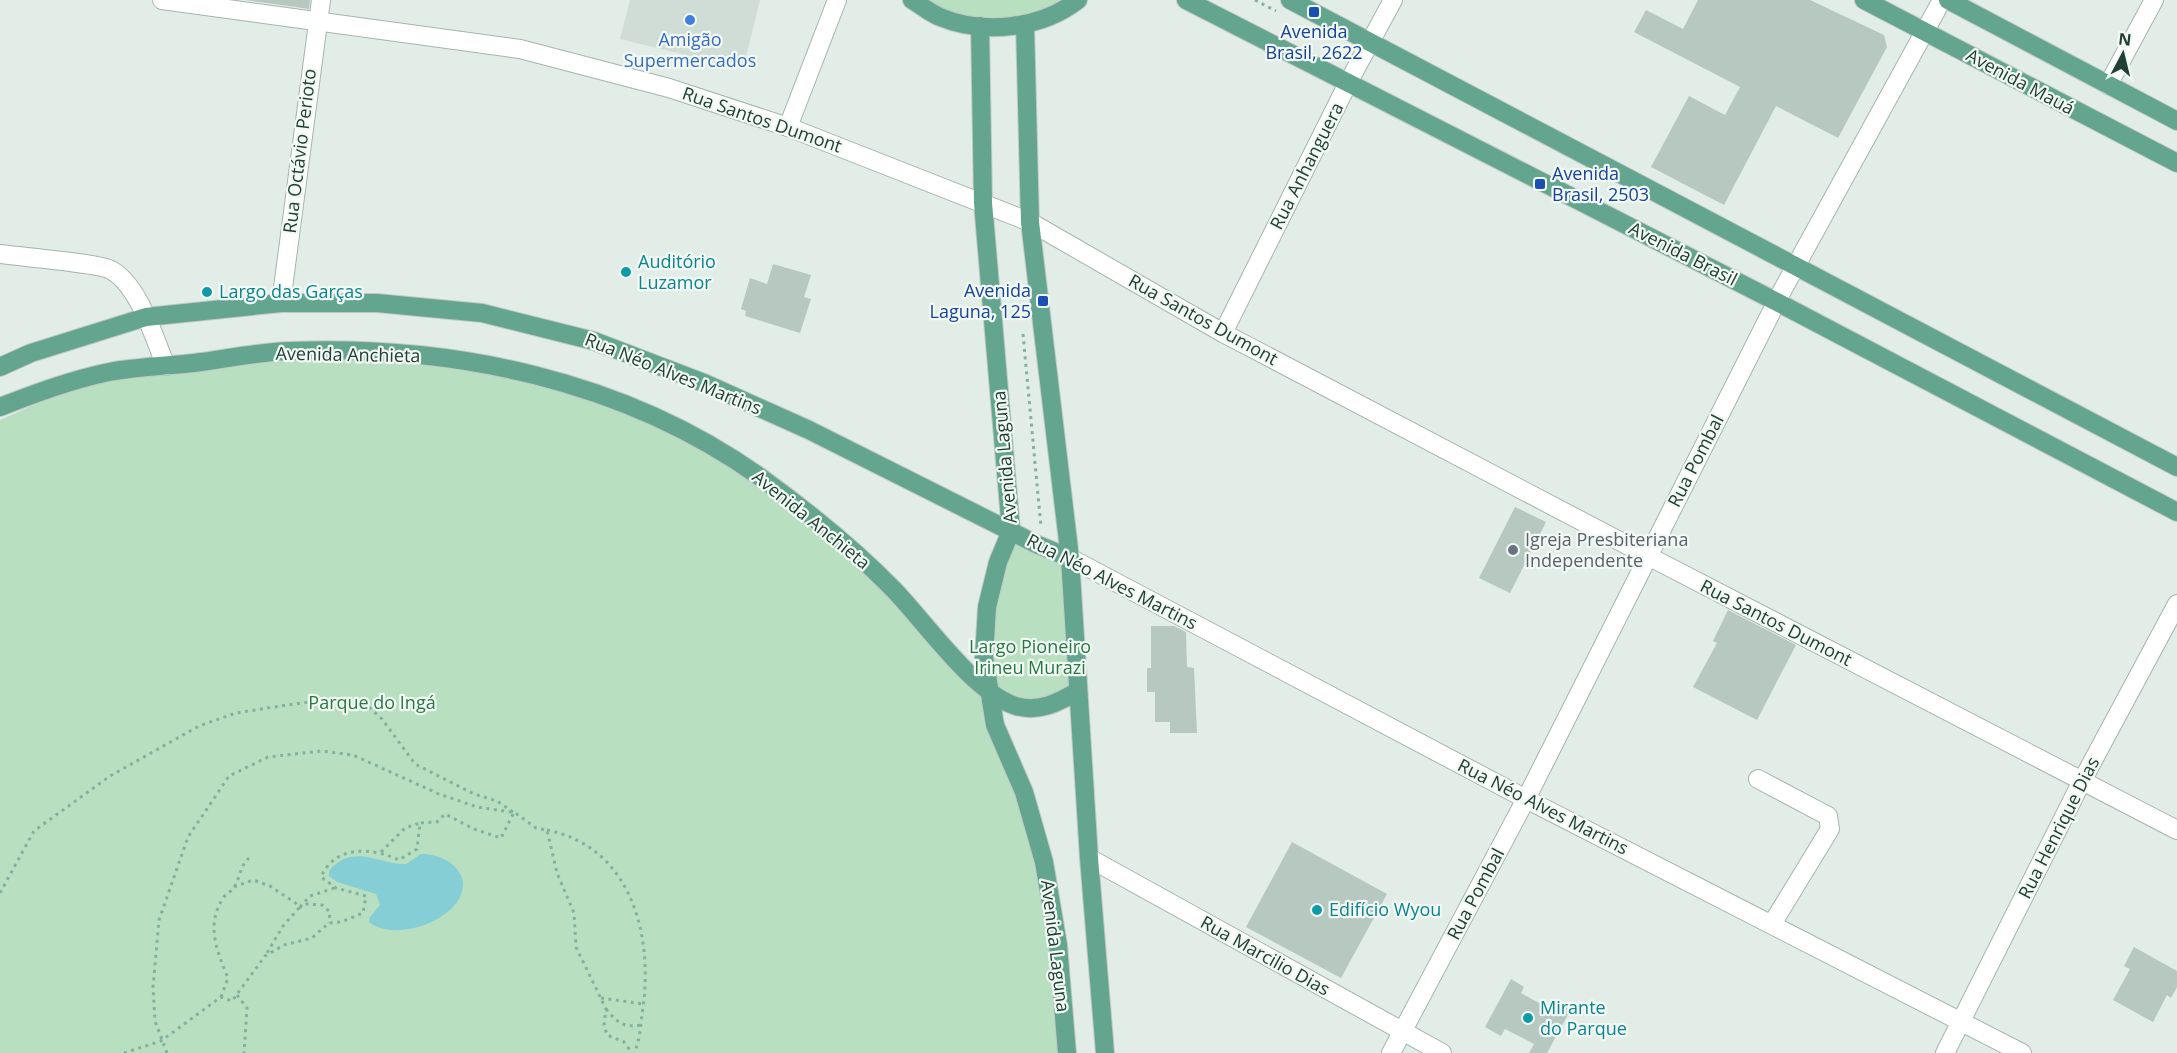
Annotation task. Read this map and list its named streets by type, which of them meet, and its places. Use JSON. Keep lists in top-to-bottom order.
{
  "streets": {
    "main road": [
      "Avenida Mauá",
      "Avenida Brasil",
      "Avenida Anchieta",
      "Rua Néo Alves Martins",
      "Avenida Laguna"
    ],
    "street": [
      "Rua Santos Dumont",
      "Rua Octávio Perioto",
      "Rua Anhanguera",
      "Rua Pombal",
      "Rua Henrique Dias",
      "Rua Marcilio Dias"
    ]
  },
  "crossings": [
    ["Avenida Mauá", "Rua Pombal"],
    ["Rua Santos Dumont", "Rua Octávio Perioto"],
    ["Rua Santos Dumont", "Rua Anhanguera"],
    ["Rua Santos Dumont", "Avenida Laguna"],
    ["Rua Santos Dumont", "Rua Pombal"],
    ["Rua Santos Dumont", "Rua Henrique Dias"],
    ["Rua Octávio Perioto", "Rua Néo Alves Martins"],
    ["Rua Anhanguera", "Avenida Brasil"],
    ["Avenida Brasil", "Rua Pombal"],
    ["Avenida Anchieta", "Avenida Laguna"],
    ["Rua Néo Alves Martins", "Avenida Laguna"],
    ["Rua Néo Alves Martins", "Rua Pombal"],
    ["Rua Néo Alves Martins", "Rua Henrique Dias"],
    ["Rua Pombal", "Rua Marcilio Dias"]
  ],
  "parks": ["Largo Pioneiro Irineu Murazi", "Parque do Ingá"],
  "places": {
    "transit": ["Avenida Brasil, 2622", "Avenida Brasil, 2503", "Avenida Laguna, 125"],
    "other": [
      "Amigão Supermercados",
      "Auditório Luzamor",
      "Largo das Garças",
      "Igreja Presbiteriana Independente",
      "Edifício Wyou",
      "Mirante do Parque"
    ]
  },
  "north": "top"
}
